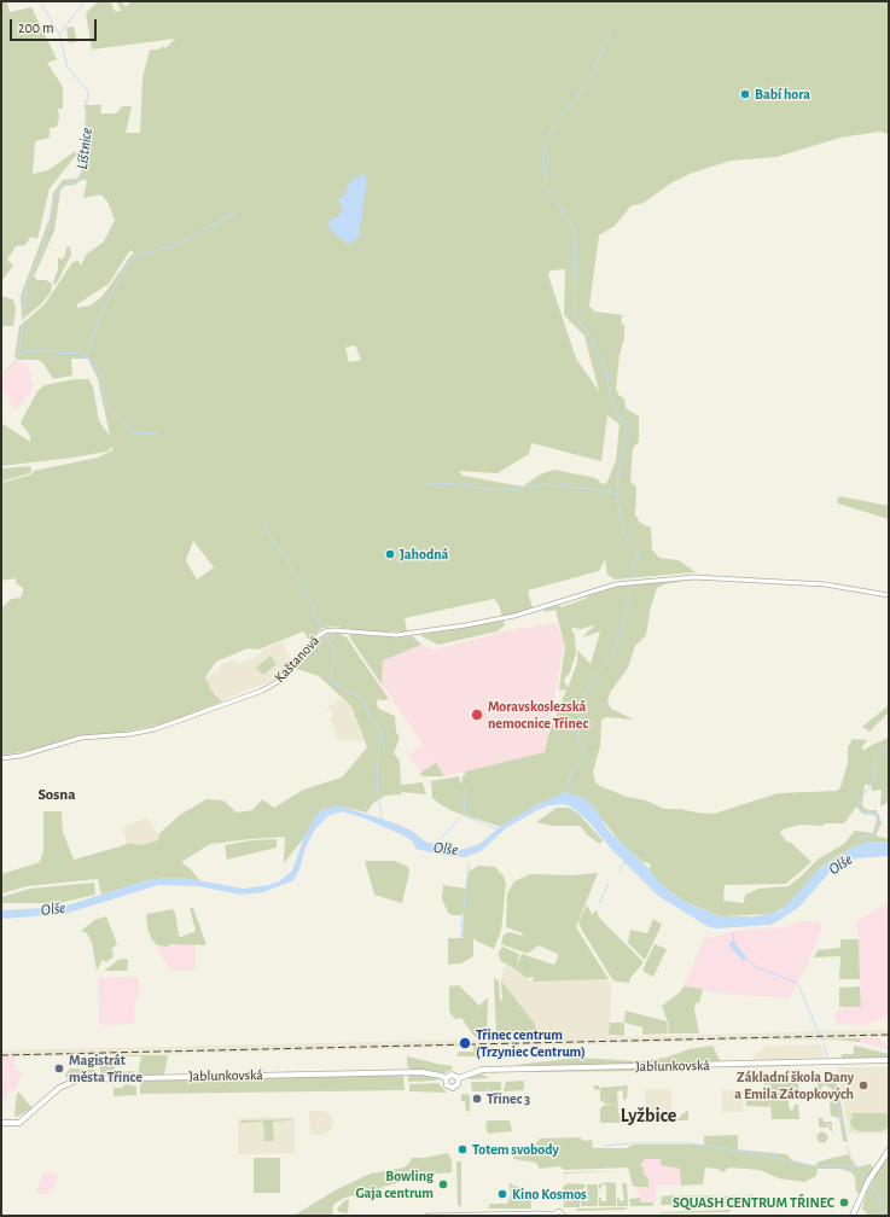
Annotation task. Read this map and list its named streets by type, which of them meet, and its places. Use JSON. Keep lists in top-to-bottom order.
{
  "streets": {
    "main road": ["Jablunkovská"],
    "street": ["Kaštanová"]
  },
  "districts": ["Sosna", "Lyžbice"],
  "water": ["Líštnice", "Olše"],
  "places": [
    "Babí hora",
    "Jahodná",
    "Moravskoslezská nemocnice Třinec",
    "Třinec centrum (Trzyniec Centrum)",
    "Magistrát města Třince",
    "Základní škola Dany a Emila Zátopkových",
    "Třinec 3",
    "Totem svobody",
    "Bowling Gaja centrum",
    "Kino Kosmos",
    "SQUASH CENTRUM TŘINEC"
  ],
  "scale_bar": "200 m"
}
